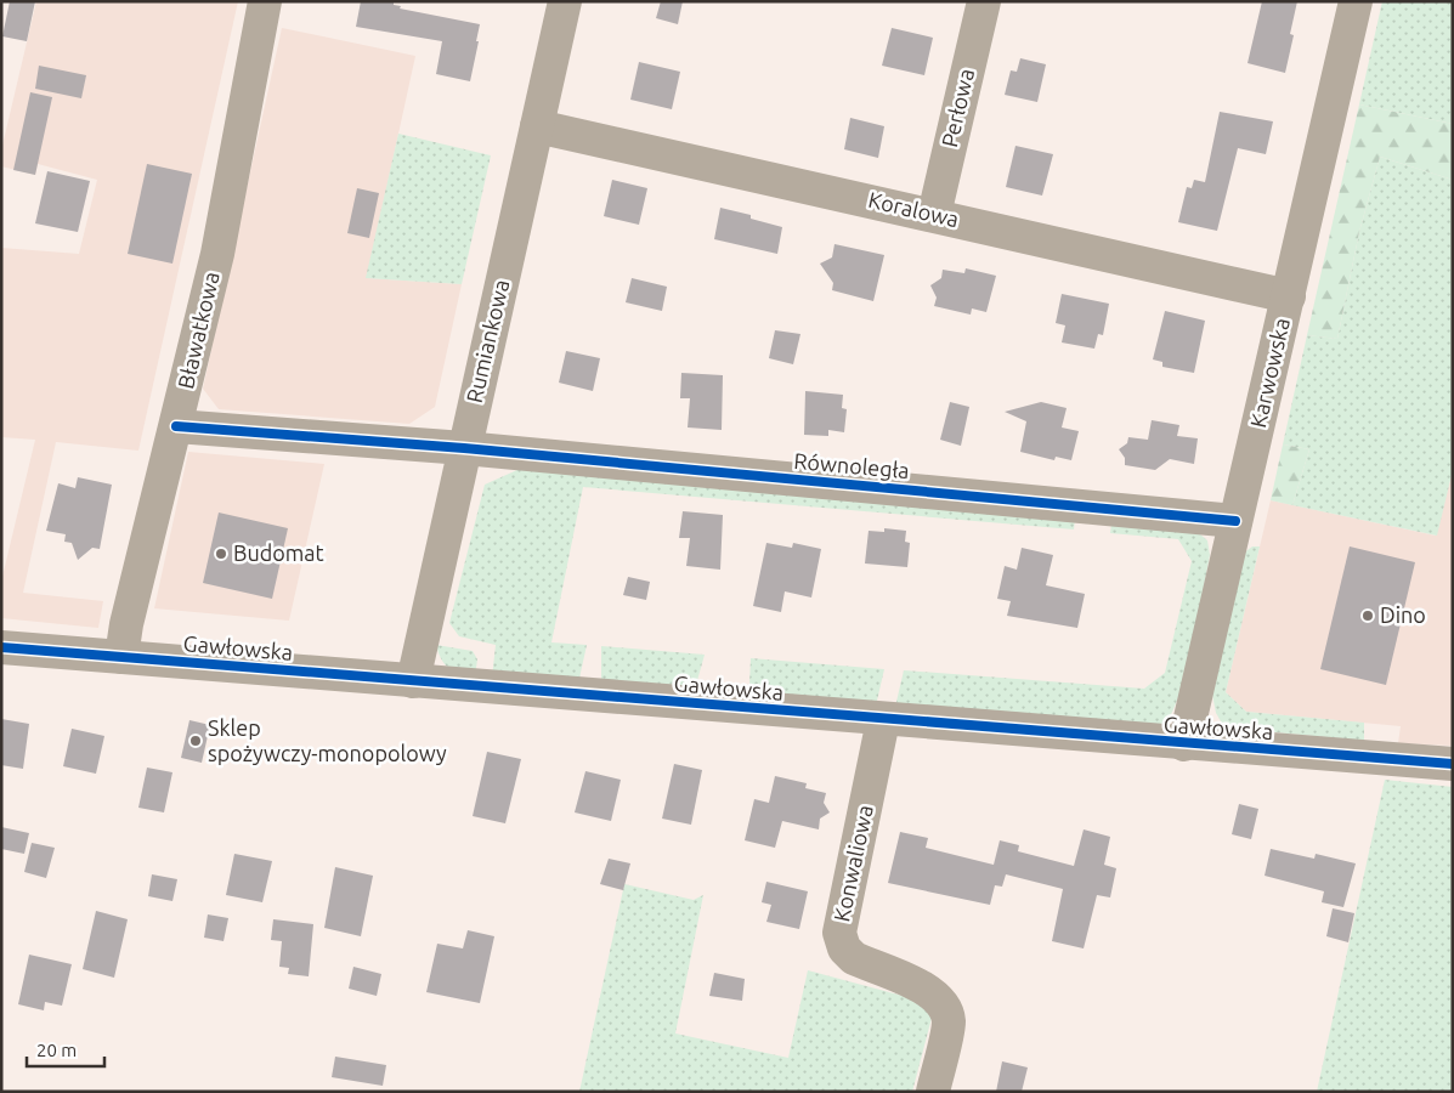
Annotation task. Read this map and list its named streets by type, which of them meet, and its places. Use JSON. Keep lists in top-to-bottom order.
{
  "streets": {
    "street": [
      "Perłowa",
      "Koralowa",
      "Bławatkowa",
      "Rumiankowa",
      "Karwowska",
      "Równoległa",
      "Gawłowska",
      "Konwaliowa"
    ]
  },
  "crossings": [
    ["Perłowa", "Koralowa"],
    ["Koralowa", "Rumiankowa"],
    ["Koralowa", "Karwowska"],
    ["Bławatkowa", "Równoległa"],
    ["Bławatkowa", "Gawłowska"],
    ["Rumiankowa", "Równoległa"],
    ["Rumiankowa", "Gawłowska"],
    ["Karwowska", "Równoległa"],
    ["Karwowska", "Gawłowska"],
    ["Gawłowska", "Konwaliowa"]
  ],
  "places": ["Budomat", "Dino", "Sklep spożywczy-monopolowy"],
  "scale_bar": "20 m"
}
